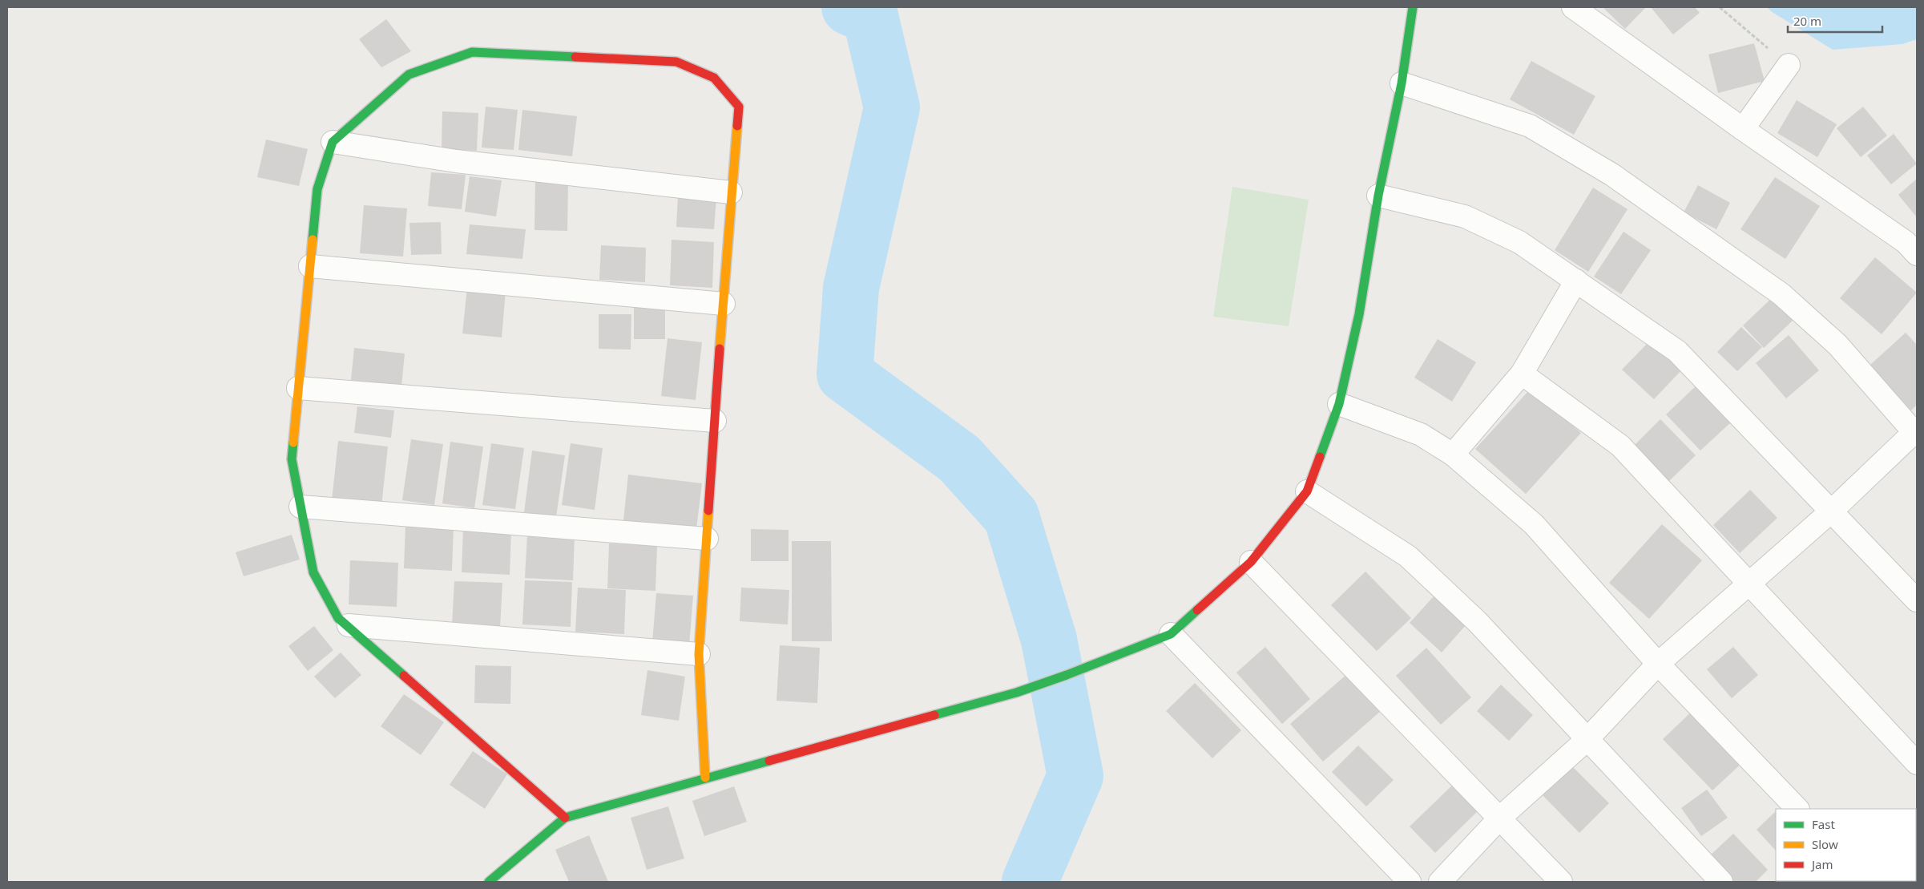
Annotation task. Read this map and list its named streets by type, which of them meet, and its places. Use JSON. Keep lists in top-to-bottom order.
{
  "legend": ["Fast", "Slow", "Jam"],
  "scale_bar": "20 m"
}
